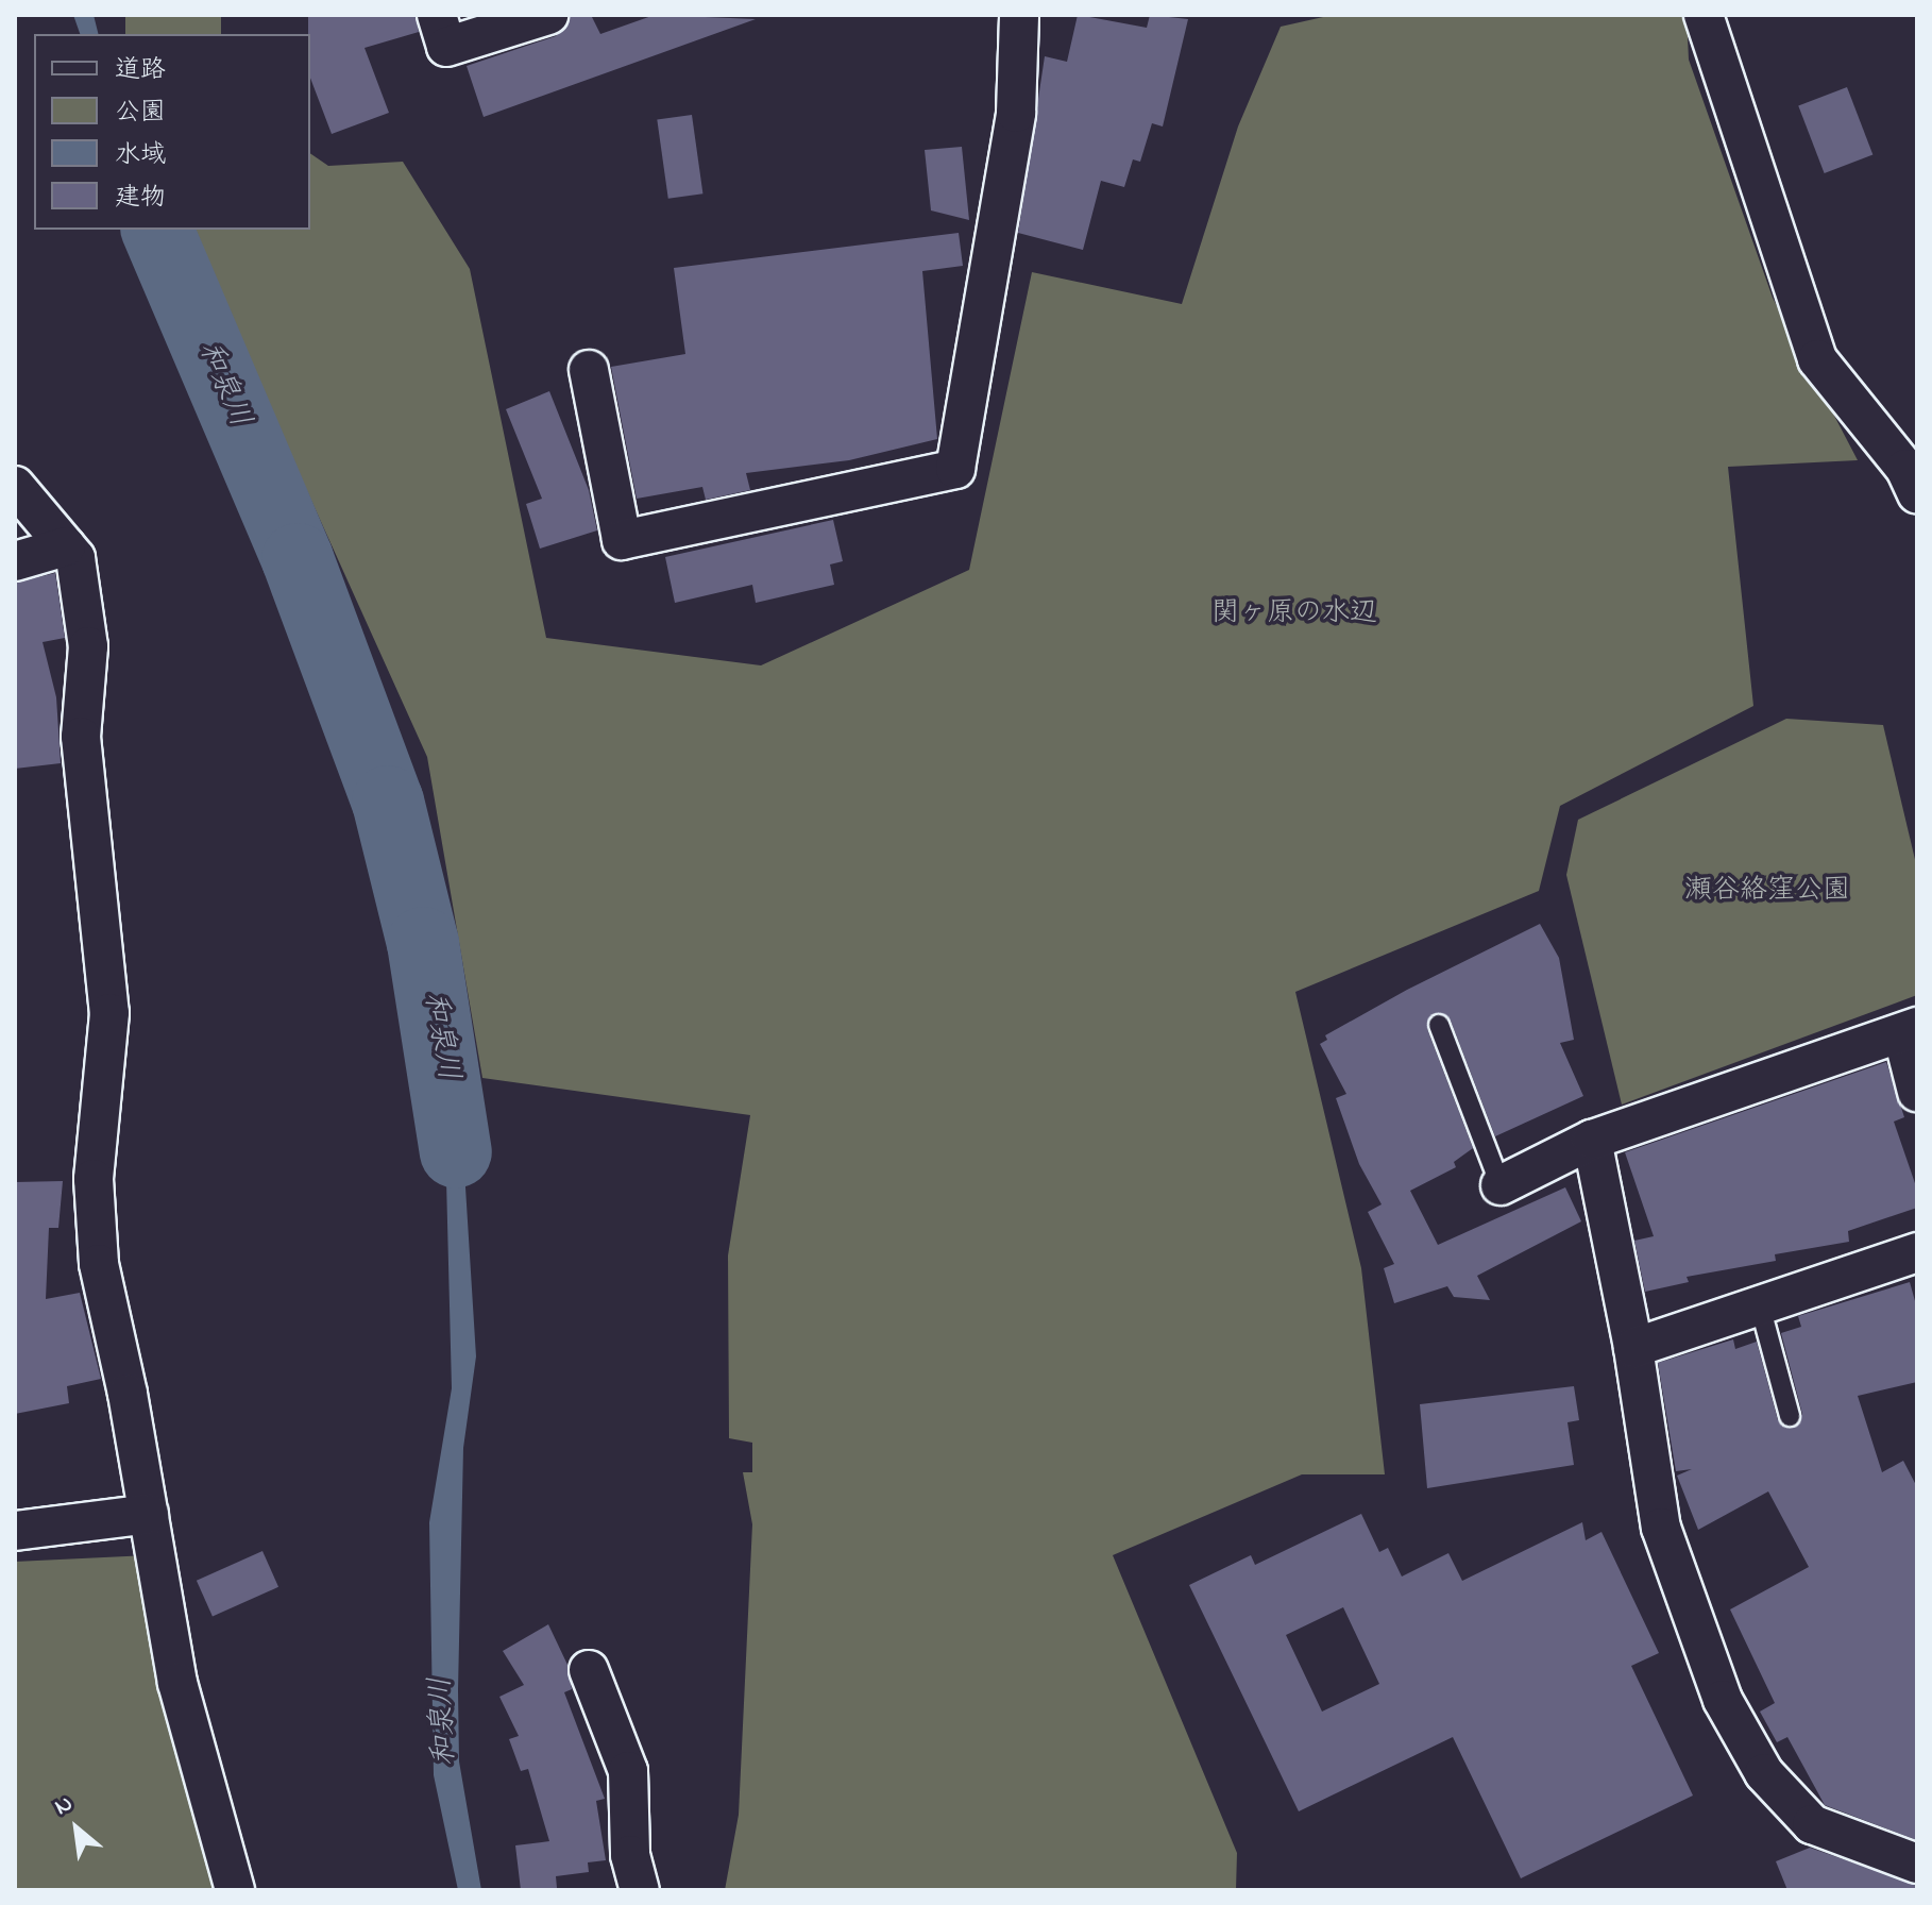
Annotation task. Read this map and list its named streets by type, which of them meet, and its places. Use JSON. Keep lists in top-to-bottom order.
{
  "water": ["和泉川"],
  "parks": ["関ヶ原の水辺", "瀬谷絡窪公園"],
  "legend": [
    "道路",
    "公園",
    "水域",
    "建物"
  ],
  "north": "top left"
}
